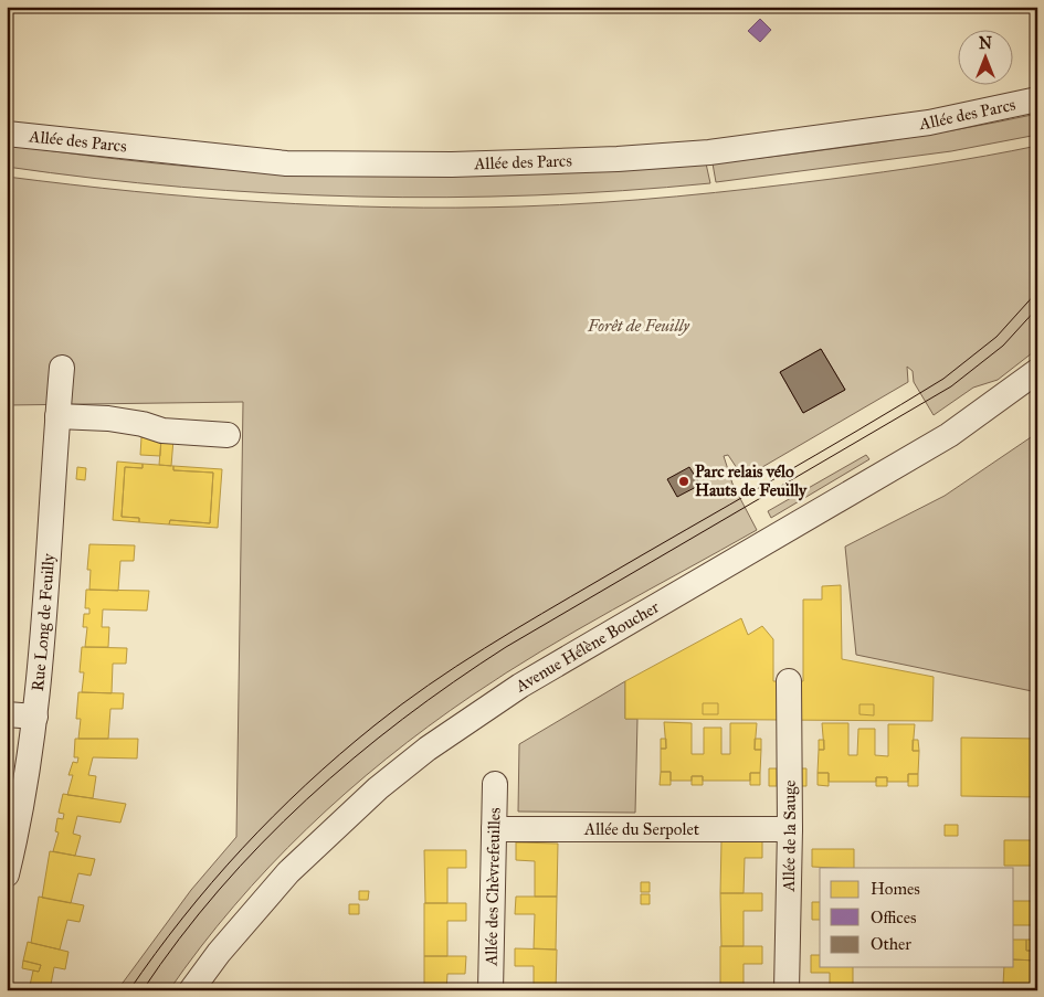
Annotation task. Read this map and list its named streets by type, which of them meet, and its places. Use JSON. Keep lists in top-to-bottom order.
{
  "streets": {
    "street": [
      "Allée des Parcs",
      "Rue Long de Feuilly",
      "Avenue Hélène Boucher",
      "Allée du Serpolet",
      "Allée de la Sauge",
      "Allée des Chèvrefeuilles"
    ]
  },
  "crossings": [
    ["Allée du Serpolet", "Allée de la Sauge"],
    ["Allée du Serpolet", "Allée des Chèvrefeuilles"]
  ],
  "parks": ["Forêt de Feuilly"],
  "places": ["Parc relais vélo Hauts de Feuilly"],
  "legend": ["Homes", "Offices", "Other"],
  "north": "top"
}
